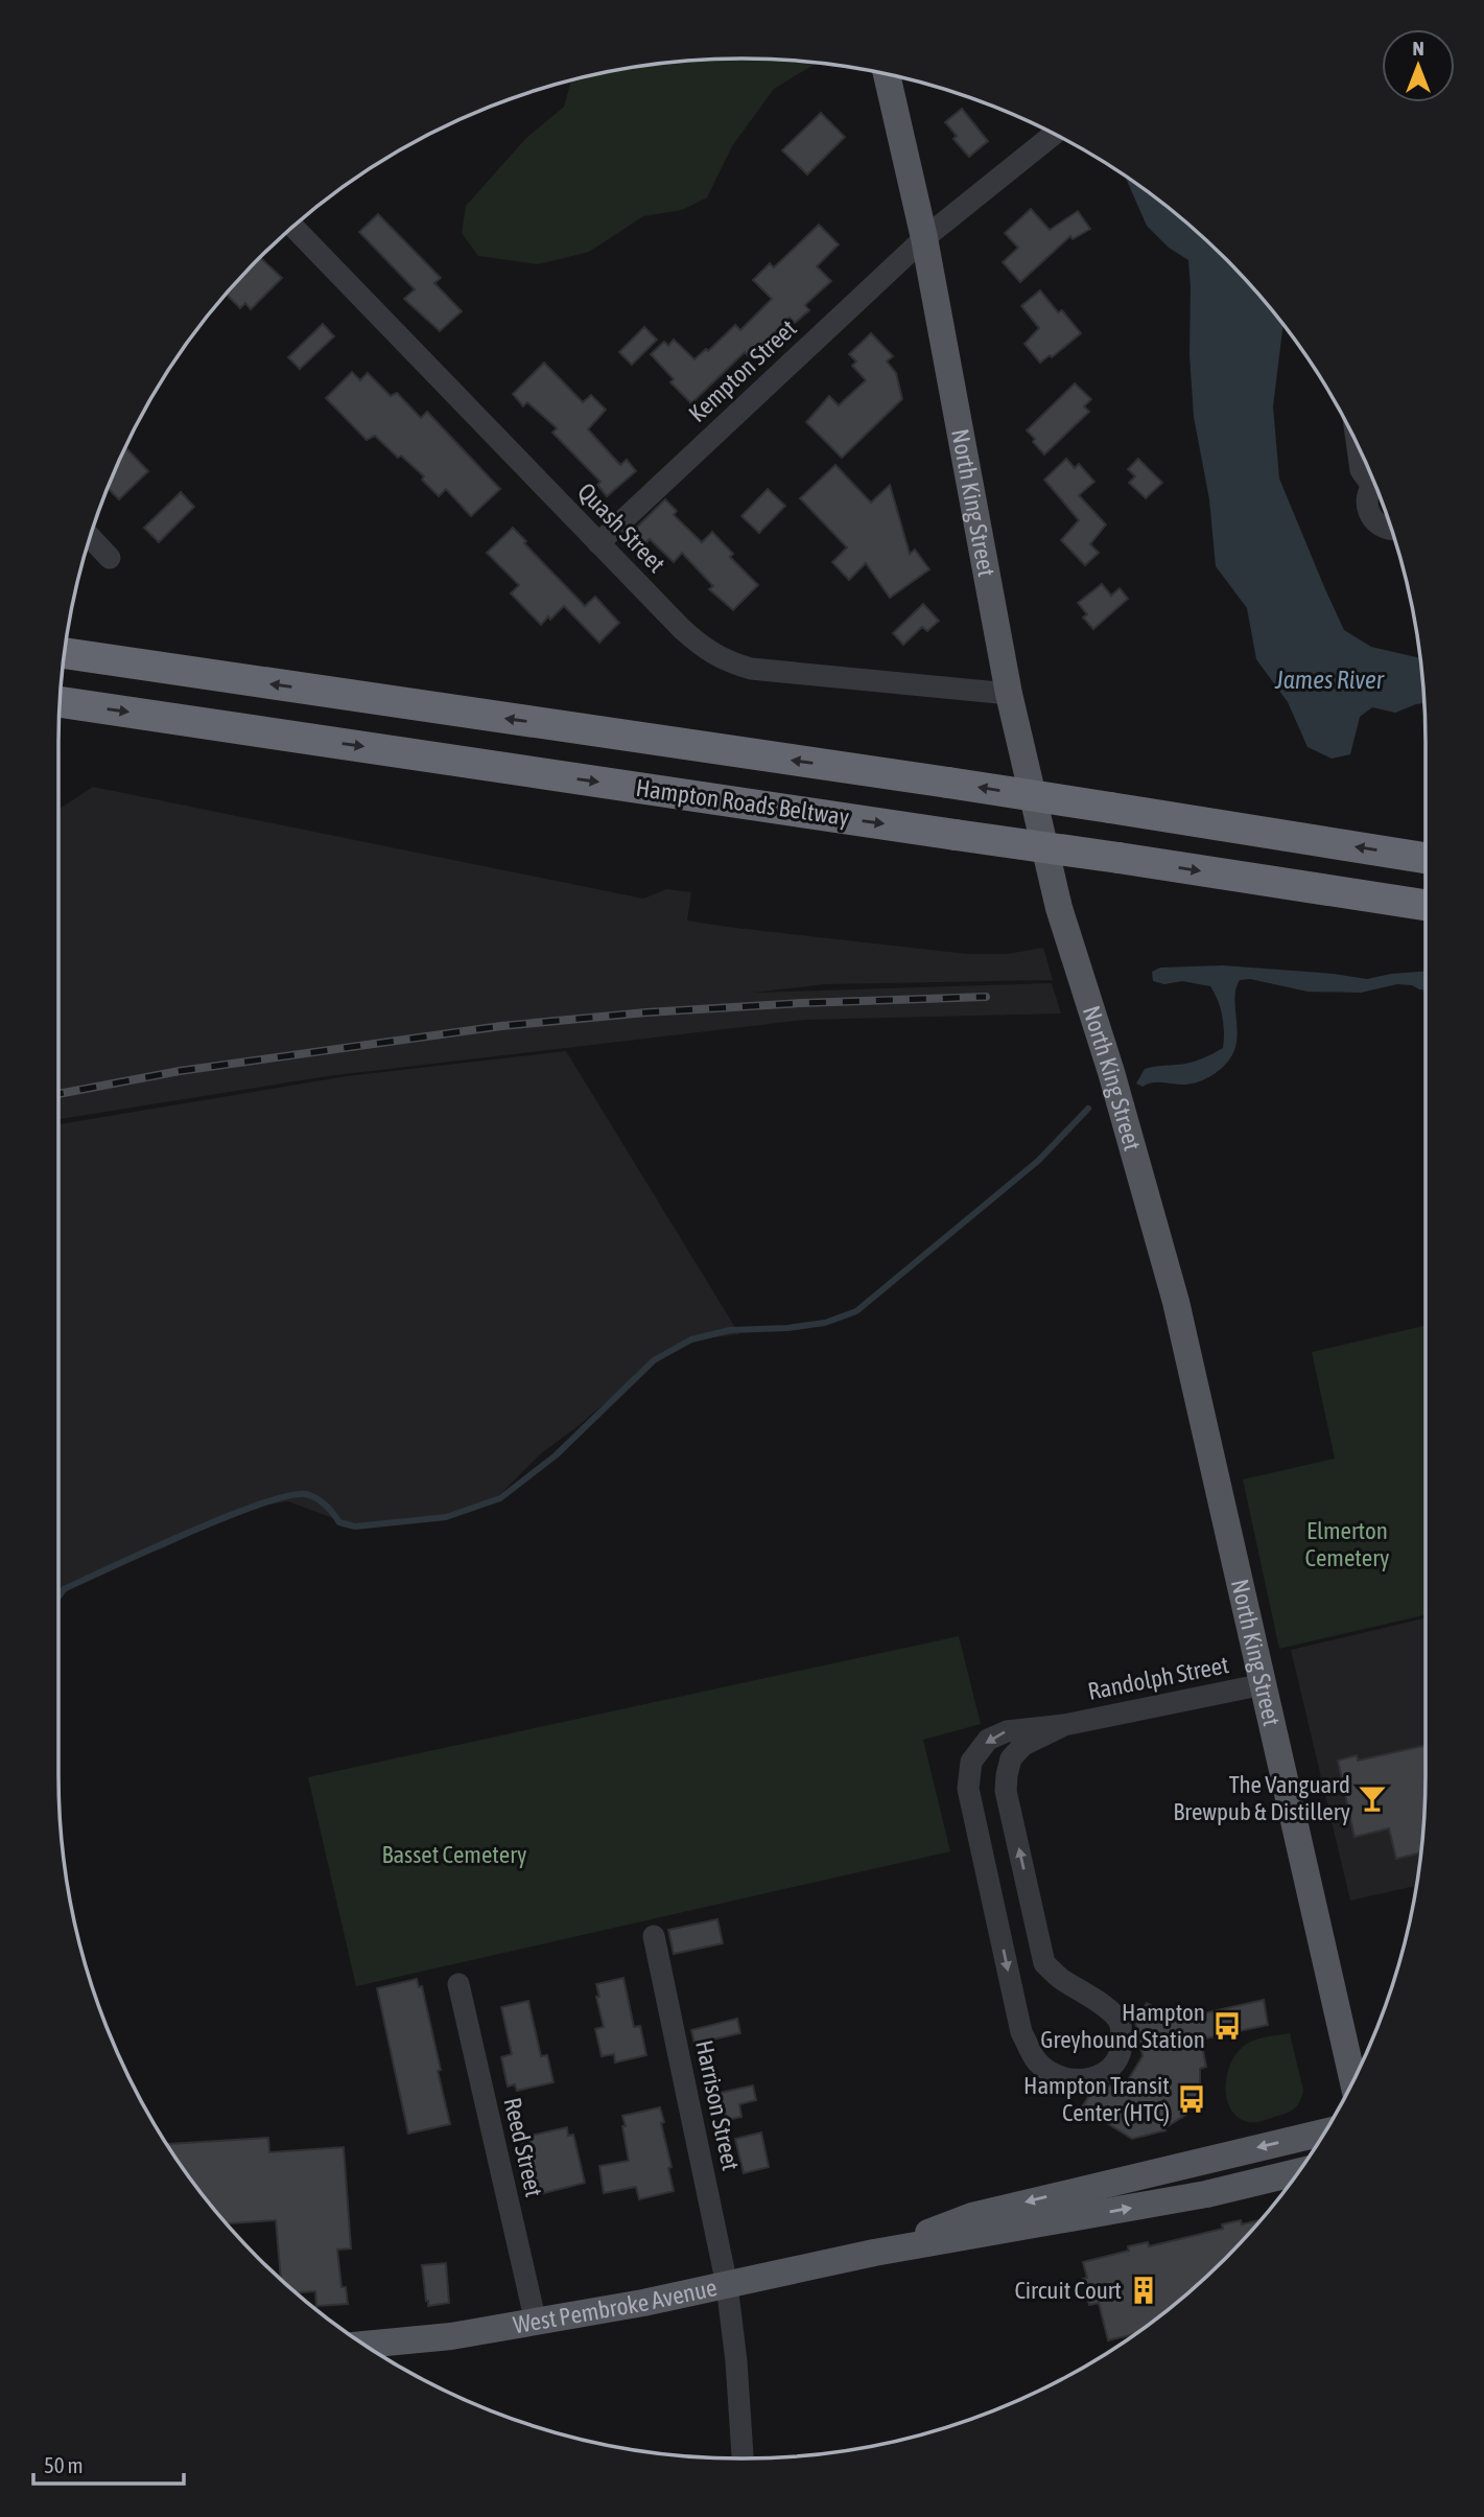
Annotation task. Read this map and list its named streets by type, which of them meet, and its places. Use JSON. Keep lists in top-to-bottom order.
{
  "streets": {
    "highway": ["Hampton Roads Beltway"],
    "main road": ["North King Street", "West Pembroke Avenue"],
    "street": [
      "Kempton Street",
      "Quash Street",
      "Randolph Street",
      "Harrison Street",
      "Reed Street"
    ]
  },
  "crossings": [
    ["Kempton Street", "North King Street"],
    ["Kempton Street", "Quash Street"],
    ["North King Street", "Quash Street"],
    ["North King Street", "Randolph Street"],
    ["Harrison Street", "West Pembroke Avenue"],
    ["Reed Street", "West Pembroke Avenue"]
  ],
  "water": ["James River"],
  "parks": ["Elmerton Cemetery", "Basset Cemetery"],
  "places": {
    "bar": ["The Vanguard Brewpub & Distillery"],
    "bus stop": ["Hampton Greyhound Station", "Hampton Transit Center (HTC)"],
    "building": ["Circuit Court"]
  },
  "scale_bar": "50 m",
  "north": "top"
}
